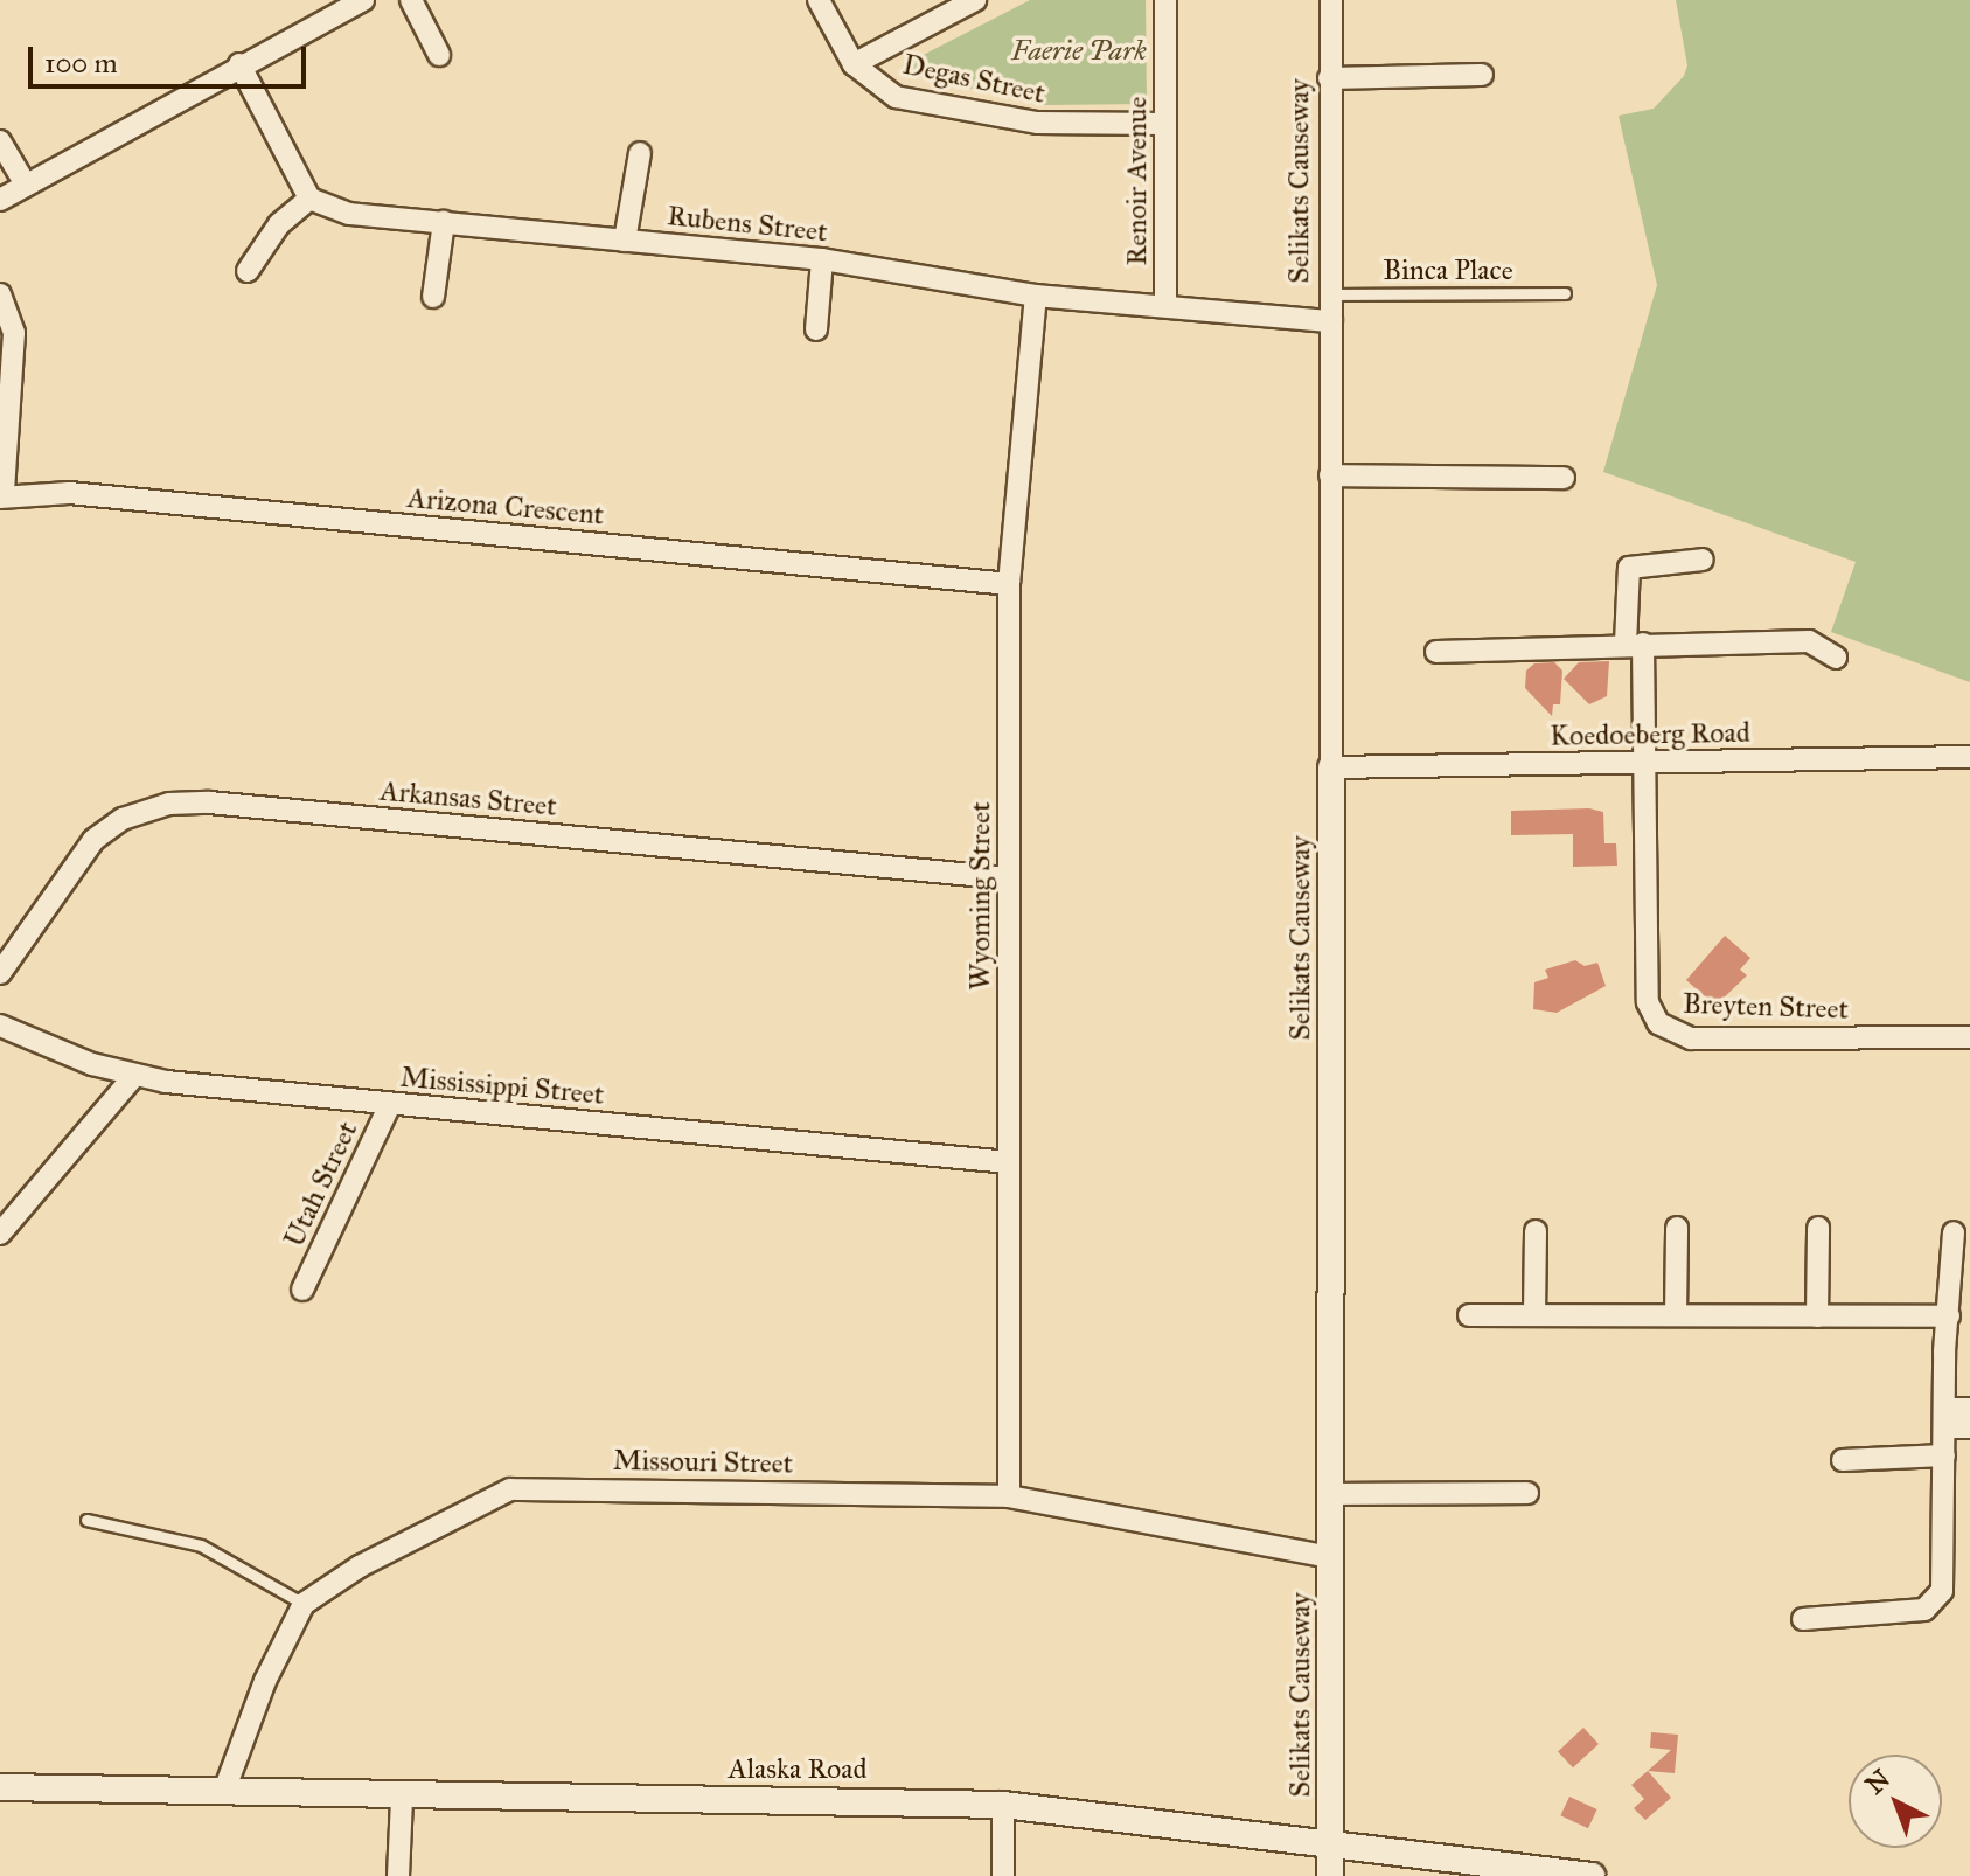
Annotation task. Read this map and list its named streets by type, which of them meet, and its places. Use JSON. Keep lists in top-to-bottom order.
{
  "streets": {
    "street": [
      "Degas Street",
      "Renoir Avenue",
      "Selikats Causeway",
      "Rubens Street",
      "Arizona Crescent",
      "Koedoeberg Road",
      "Arkansas Street",
      "Wyoming Street",
      "Breyten Street",
      "Mississippi Street",
      "Utah Street",
      "Missouri Street",
      "Alaska Road"
    ],
    "lane": ["Binca Place"]
  },
  "crossings": [
    ["Degas Street", "Renoir Avenue"],
    ["Renoir Avenue", "Rubens Street"],
    ["Selikats Causeway", "Rubens Street"],
    ["Selikats Causeway", "Binca Place"],
    ["Selikats Causeway", "Koedoeberg Road"],
    ["Selikats Causeway", "Missouri Street"],
    ["Selikats Causeway", "Alaska Road"],
    ["Rubens Street", "Wyoming Street"],
    ["Arizona Crescent", "Wyoming Street"],
    ["Koedoeberg Road", "Breyten Street"],
    ["Arkansas Street", "Wyoming Street"],
    ["Wyoming Street", "Mississippi Street"],
    ["Wyoming Street", "Missouri Street"],
    ["Mississippi Street", "Utah Street"]
  ],
  "parks": ["Faerie Park"],
  "scale_bar": "100 m",
  "north": "top left"
}
